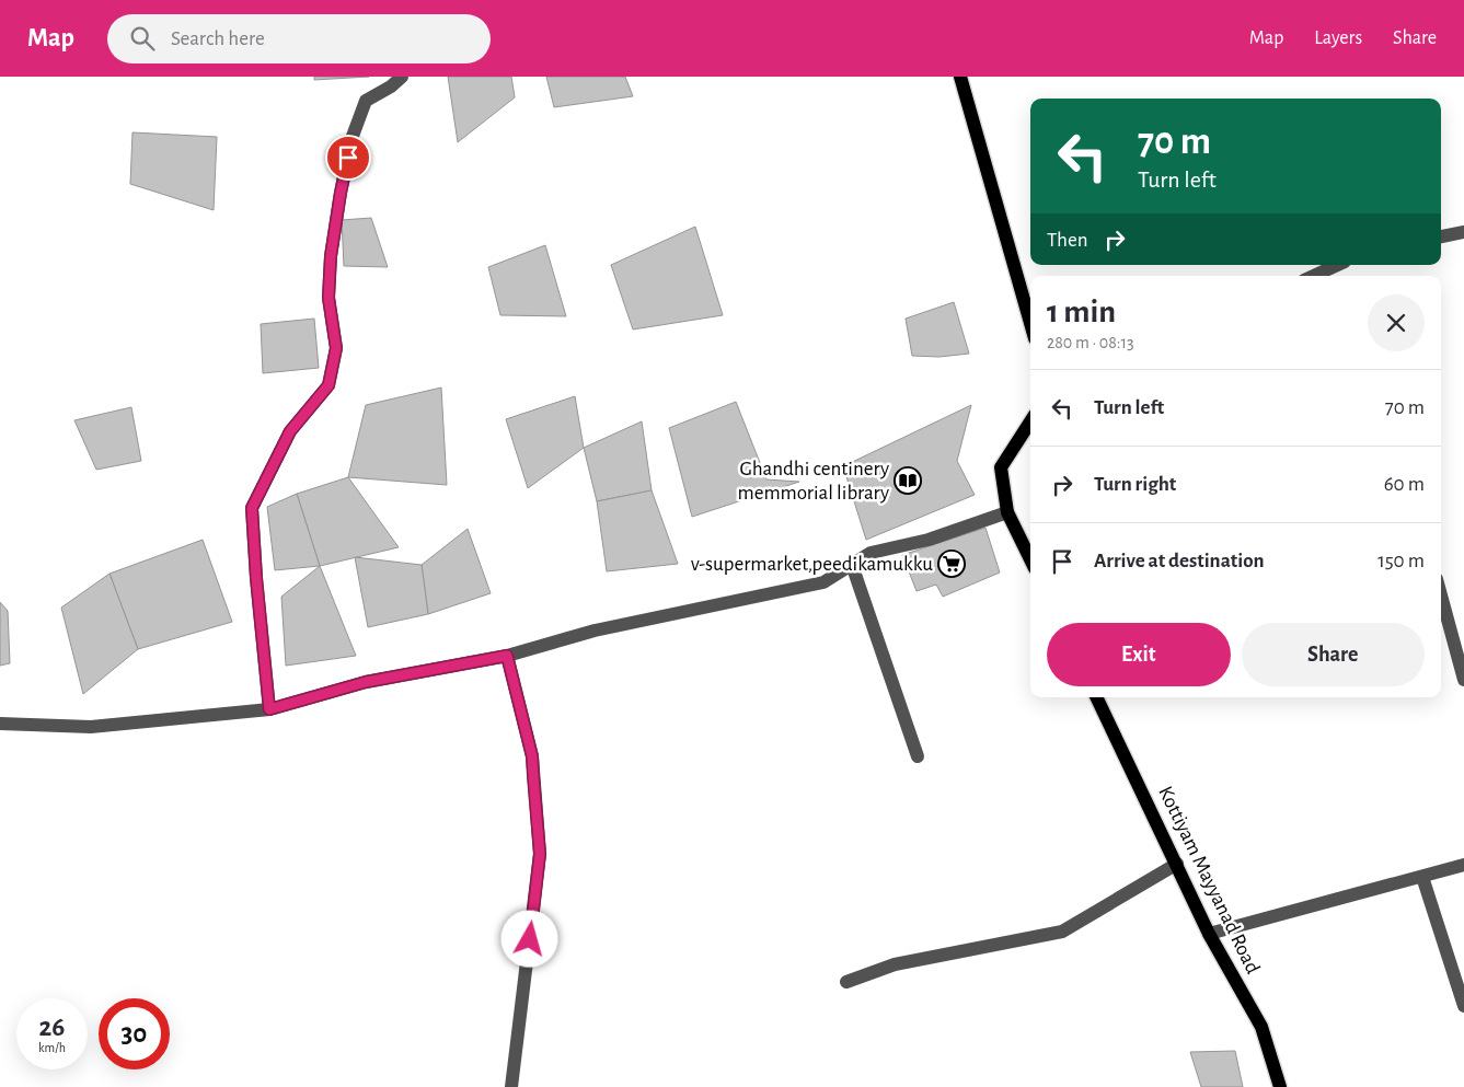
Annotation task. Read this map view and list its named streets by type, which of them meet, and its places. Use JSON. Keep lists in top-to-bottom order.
{
  "streets": {
    "main road": ["Kottiyam Mayyanad Road"]
  },
  "places": {
    "library": ["Ghandhi centinery memmorial library"],
    "supermarket": ["v-supermarket,peedikamukku"]
  },
  "page": {
    "header": "Map",
    "search": "Search here",
    "nav": ["Map", "Layers", "Share"],
    "turn": ["70 m", "Turn left"],
    "then": "Then",
    "heading": ["1 min", "280 m · 08:13"],
    "list": [
      {
        "name": "Turn left",
        "value": "70 m"
      },
      {
        "name": "Turn right",
        "value": "60 m"
      },
      {
        "name": "Arrive at destination",
        "value": "150 m"
      }
    ],
    "buttons": ["Exit", "Share"],
    "speed": "26 km/h",
    "limit": "30"
  }
}
